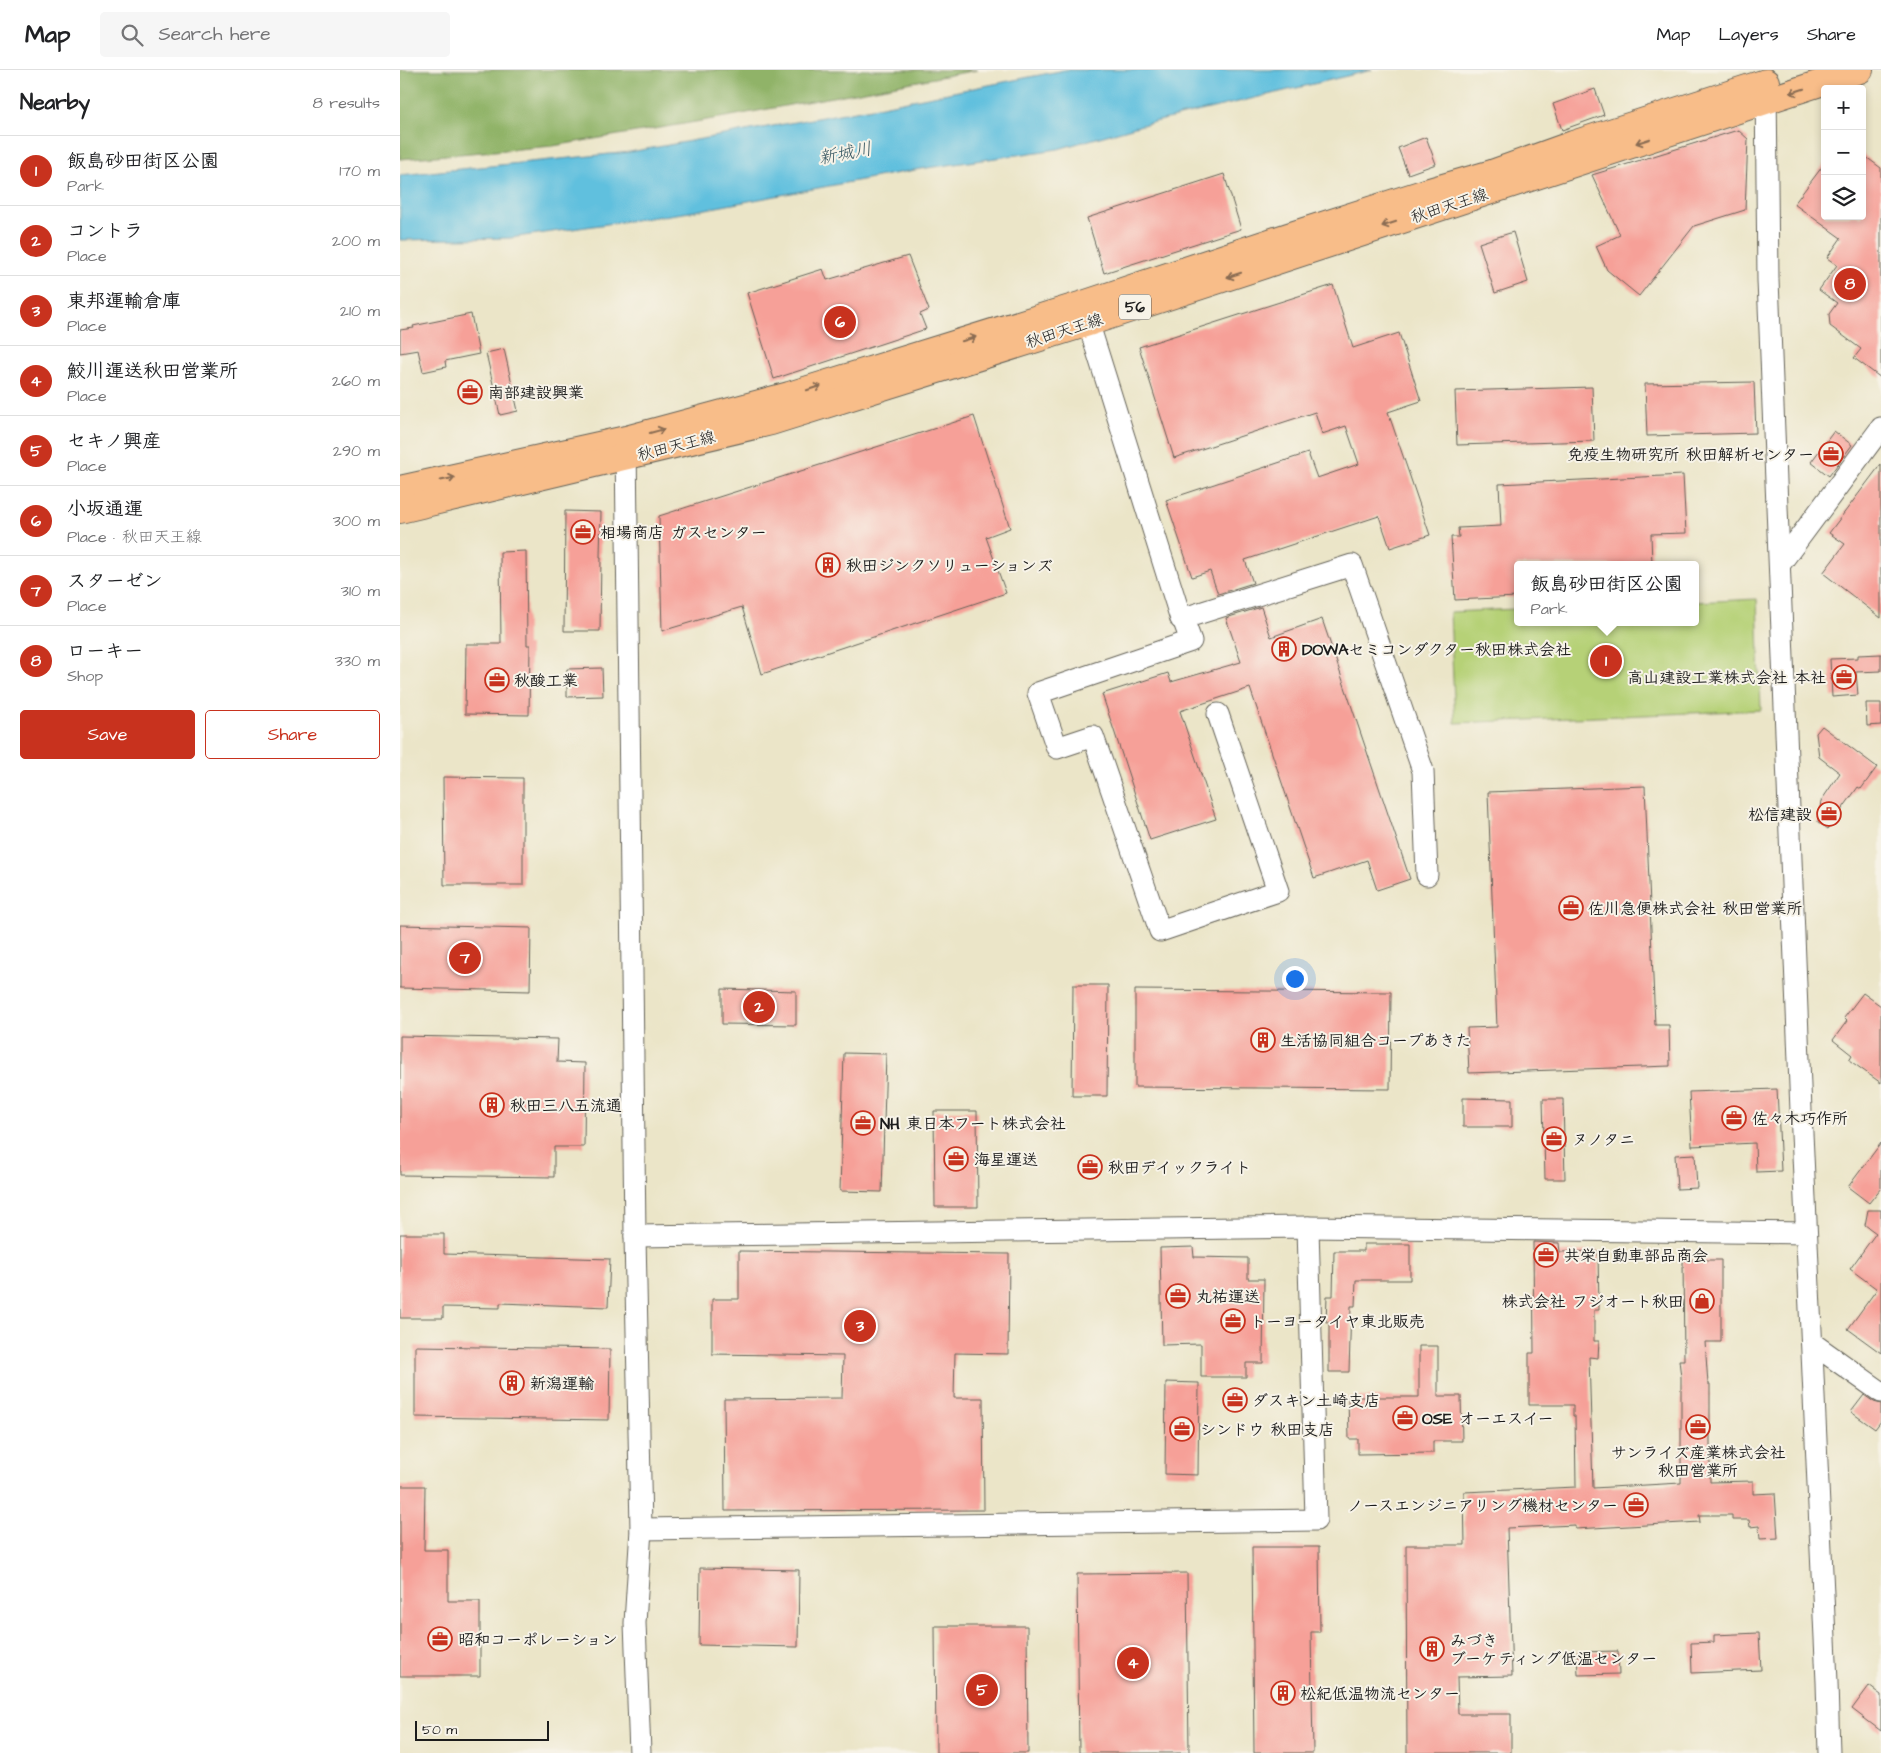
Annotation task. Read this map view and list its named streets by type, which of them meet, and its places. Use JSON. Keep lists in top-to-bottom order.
{
  "streets": {
    "main road": ["秋田天王線", "56"]
  },
  "water": ["新城川"],
  "places": {
    "office": [
      "南部建設興業",
      "免疫生物研究所 秋田解析センター",
      "相場商店 ガスセンター",
      "高山建設工業株式会社 本社",
      "秋酸工業",
      "松信建設",
      "佐川急便株式会社 秋田営業所",
      "佐々木巧作所",
      "NH 東日本フート株式会社",
      "ヌノタニ",
      "海星運送",
      "秋田デイックライト",
      "共栄自動車部品商会",
      "丸祐運送",
      "トーヨータイヤ東北販売",
      "ダスキン土崎支店",
      "OSE オーエスイー",
      "サンライズ産業株式会社 秋田営業所",
      "シンドウ 秋田支店",
      "ノースエンジニアリング機材センター",
      "昭和コーポレーション"
    ],
    "building": [
      "秋田ジンクソリューションズ",
      "DOWAセミコンダクター秋田株式会社",
      "生活協同組合コープあきた",
      "秋田三八五流通",
      "新潟運輸",
      "みづき ブーケティング低温センター",
      "松紀低温物流センター"
    ],
    "shop": ["株式会社 フジオート秋田"]
  },
  "scale_bar": "50 m",
  "page": {
    "header": "Map",
    "search": "Search here",
    "nav": ["Map", "Layers", "Share"],
    "heading": ["Nearby", "8 results"],
    "map_buttons": ["+", "−"],
    "list": [
      {
        "mark": "1",
        "name": "飯島砂田街区公園",
        "note": "Park",
        "value": "170 m"
      },
      {
        "mark": "2",
        "name": "コントラ",
        "note": "Place",
        "value": "200 m"
      },
      {
        "mark": "3",
        "name": "東邦運輸倉庫",
        "note": "Place",
        "value": "210 m"
      },
      {
        "mark": "4",
        "name": "鮫川運送秋田営業所",
        "note": "Place",
        "value": "260 m"
      },
      {
        "mark": "5",
        "name": "セキノ興産",
        "note": "Place",
        "value": "290 m"
      },
      {
        "mark": "6",
        "name": "小坂通運",
        "note": "Place · 秋田天王線",
        "value": "300 m"
      },
      {
        "mark": "7",
        "name": "スターゼン",
        "note": "Place",
        "value": "310 m"
      },
      {
        "mark": "8",
        "name": "ローキー",
        "note": "Shop",
        "value": "330 m"
      }
    ],
    "pins": [
      "8",
      "6",
      "1",
      "7",
      "2",
      "3",
      "4",
      "5"
    ],
    "popup": ["飯島砂田街区公園", "Park"],
    "buttons": ["Save", "Share"],
    "scale": "50 m"
  }
}
